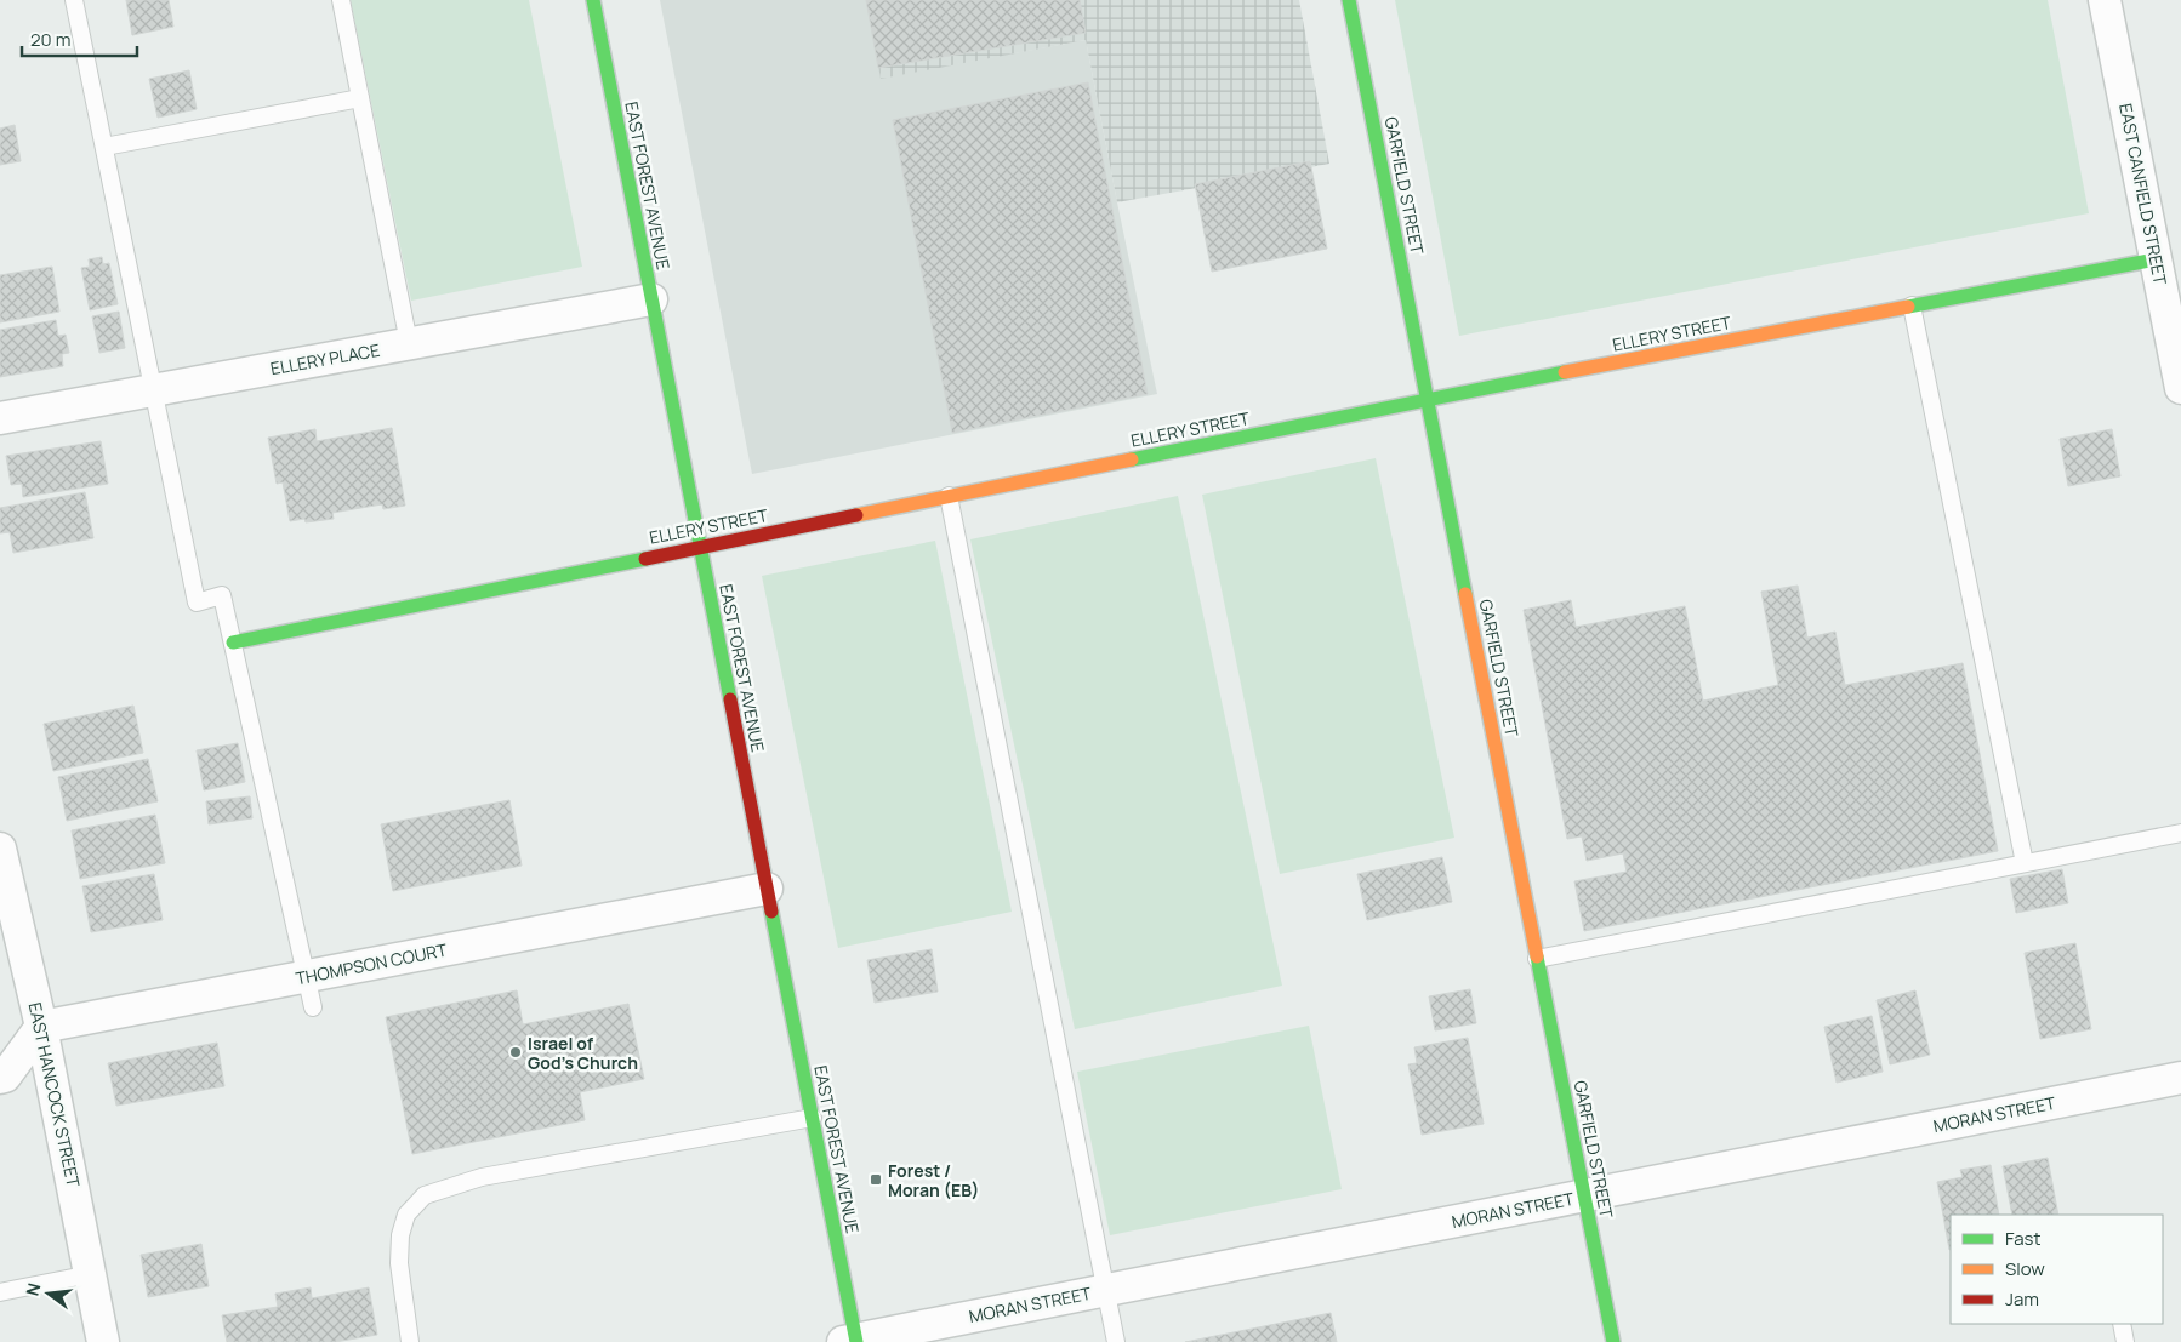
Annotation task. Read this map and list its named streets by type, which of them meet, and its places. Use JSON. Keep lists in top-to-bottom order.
{
  "streets": {
    "street": [
      "EAST FOREST AVENUE",
      "GARFIELD STREET",
      "EAST CANFIELD STREET",
      "ELLERY STREET",
      "ELLERY PLACE",
      "THOMPSON COURT",
      "EAST HANCOCK STREET",
      "MORAN STREET"
    ]
  },
  "crossings": [
    ["EAST FOREST AVENUE", "ELLERY STREET"],
    ["EAST FOREST AVENUE", "ELLERY PLACE"],
    ["EAST FOREST AVENUE", "THOMPSON COURT"],
    ["EAST FOREST AVENUE", "MORAN STREET"],
    ["GARFIELD STREET", "ELLERY STREET"],
    ["GARFIELD STREET", "MORAN STREET"],
    ["EAST CANFIELD STREET", "ELLERY STREET"],
    ["THOMPSON COURT", "EAST HANCOCK STREET"]
  ],
  "places": {
    "other": ["Israel of God's Church"],
    "transit": ["Forest / Moran (EB)"]
  },
  "legend": ["Fast", "Slow", "Jam"],
  "scale_bar": "20 m",
  "north": "left"
}
